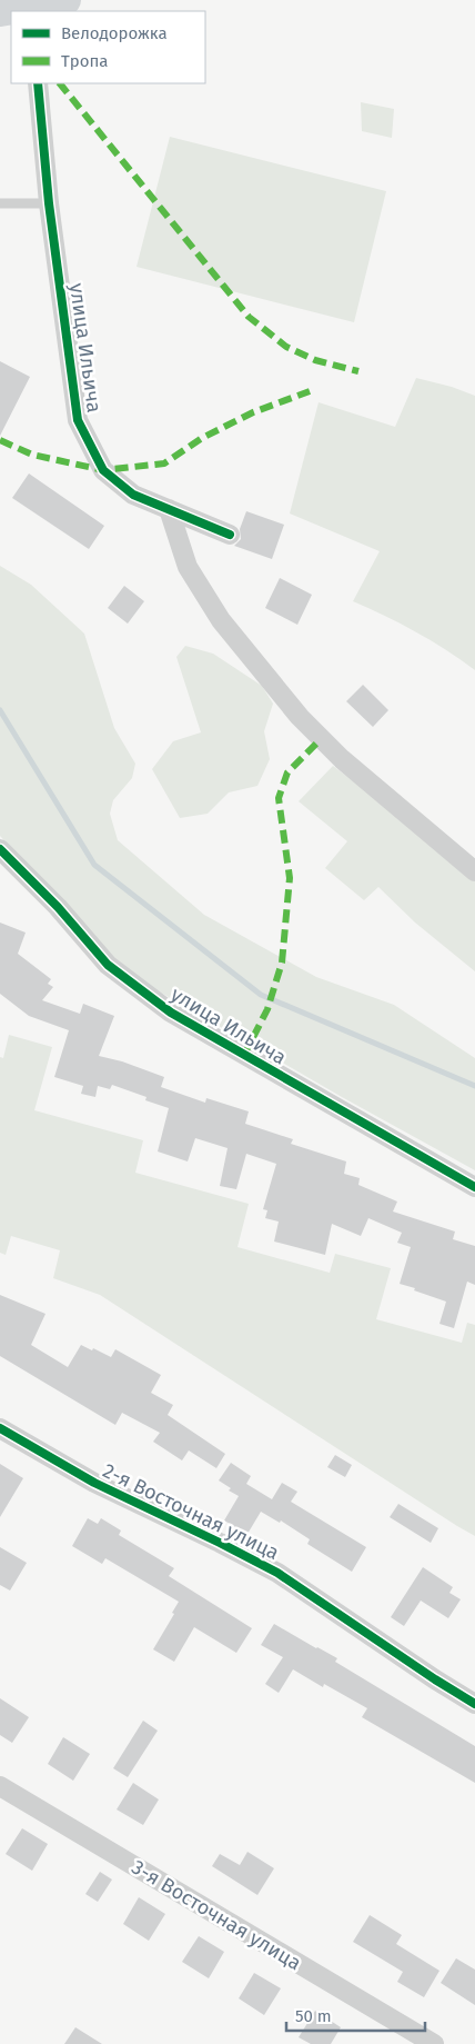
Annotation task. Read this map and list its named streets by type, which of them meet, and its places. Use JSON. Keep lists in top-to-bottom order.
{
  "streets": {
    "street": ["улица Ильича", "2-я Восточная улица", "3-я Восточная улица"]
  },
  "legend": ["Велодорожка", "Тропа"],
  "scale_bar": "50 m"
}
